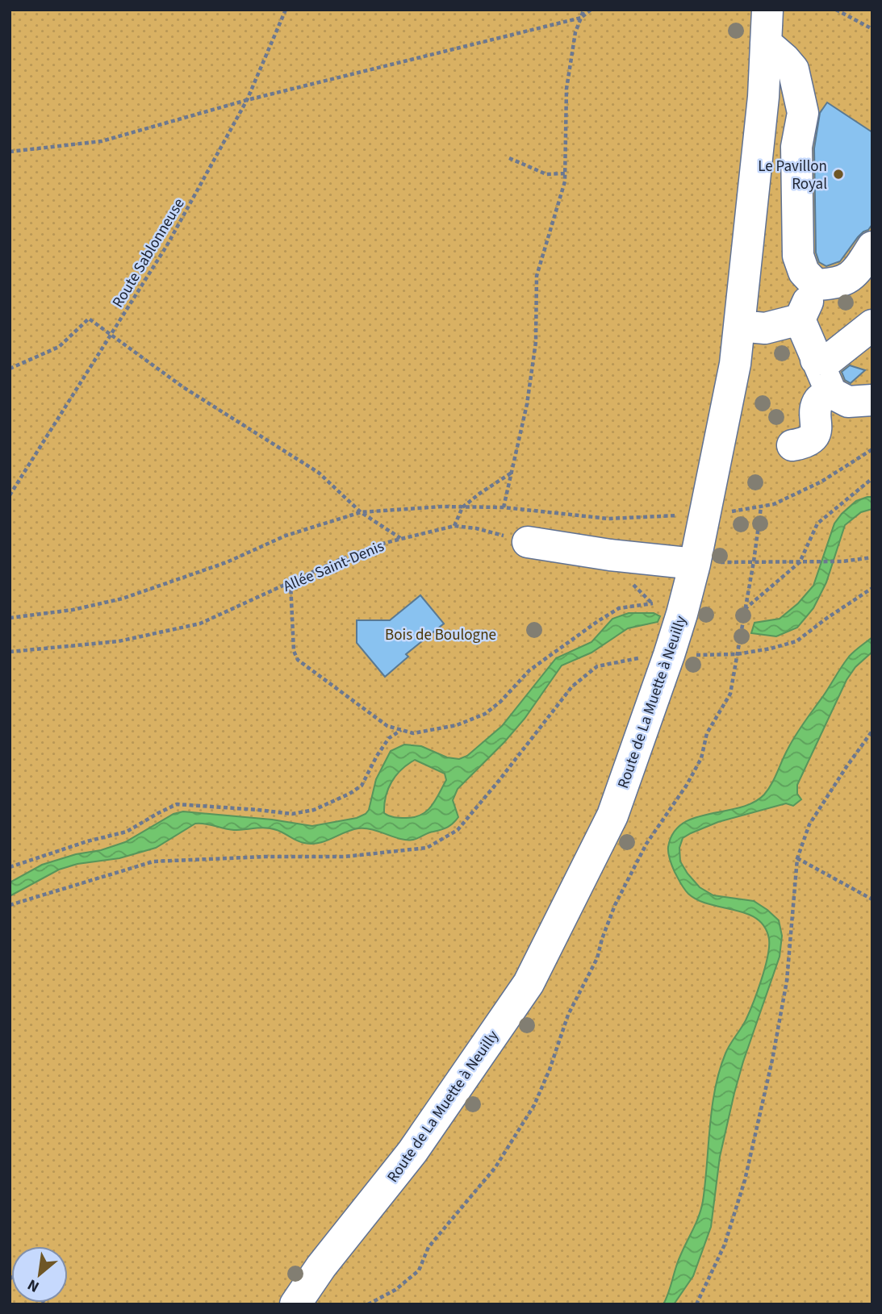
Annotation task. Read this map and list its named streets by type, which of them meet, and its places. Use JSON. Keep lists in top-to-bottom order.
{
  "streets": {
    "street": ["Route de La Muette à Neuilly"],
    "path": ["Route Sablonneuse", "Allée Saint-Denis"]
  },
  "parks": ["Bois de Boulogne"],
  "places": ["Le Pavillon Royal"],
  "north": "bottom left"
}
